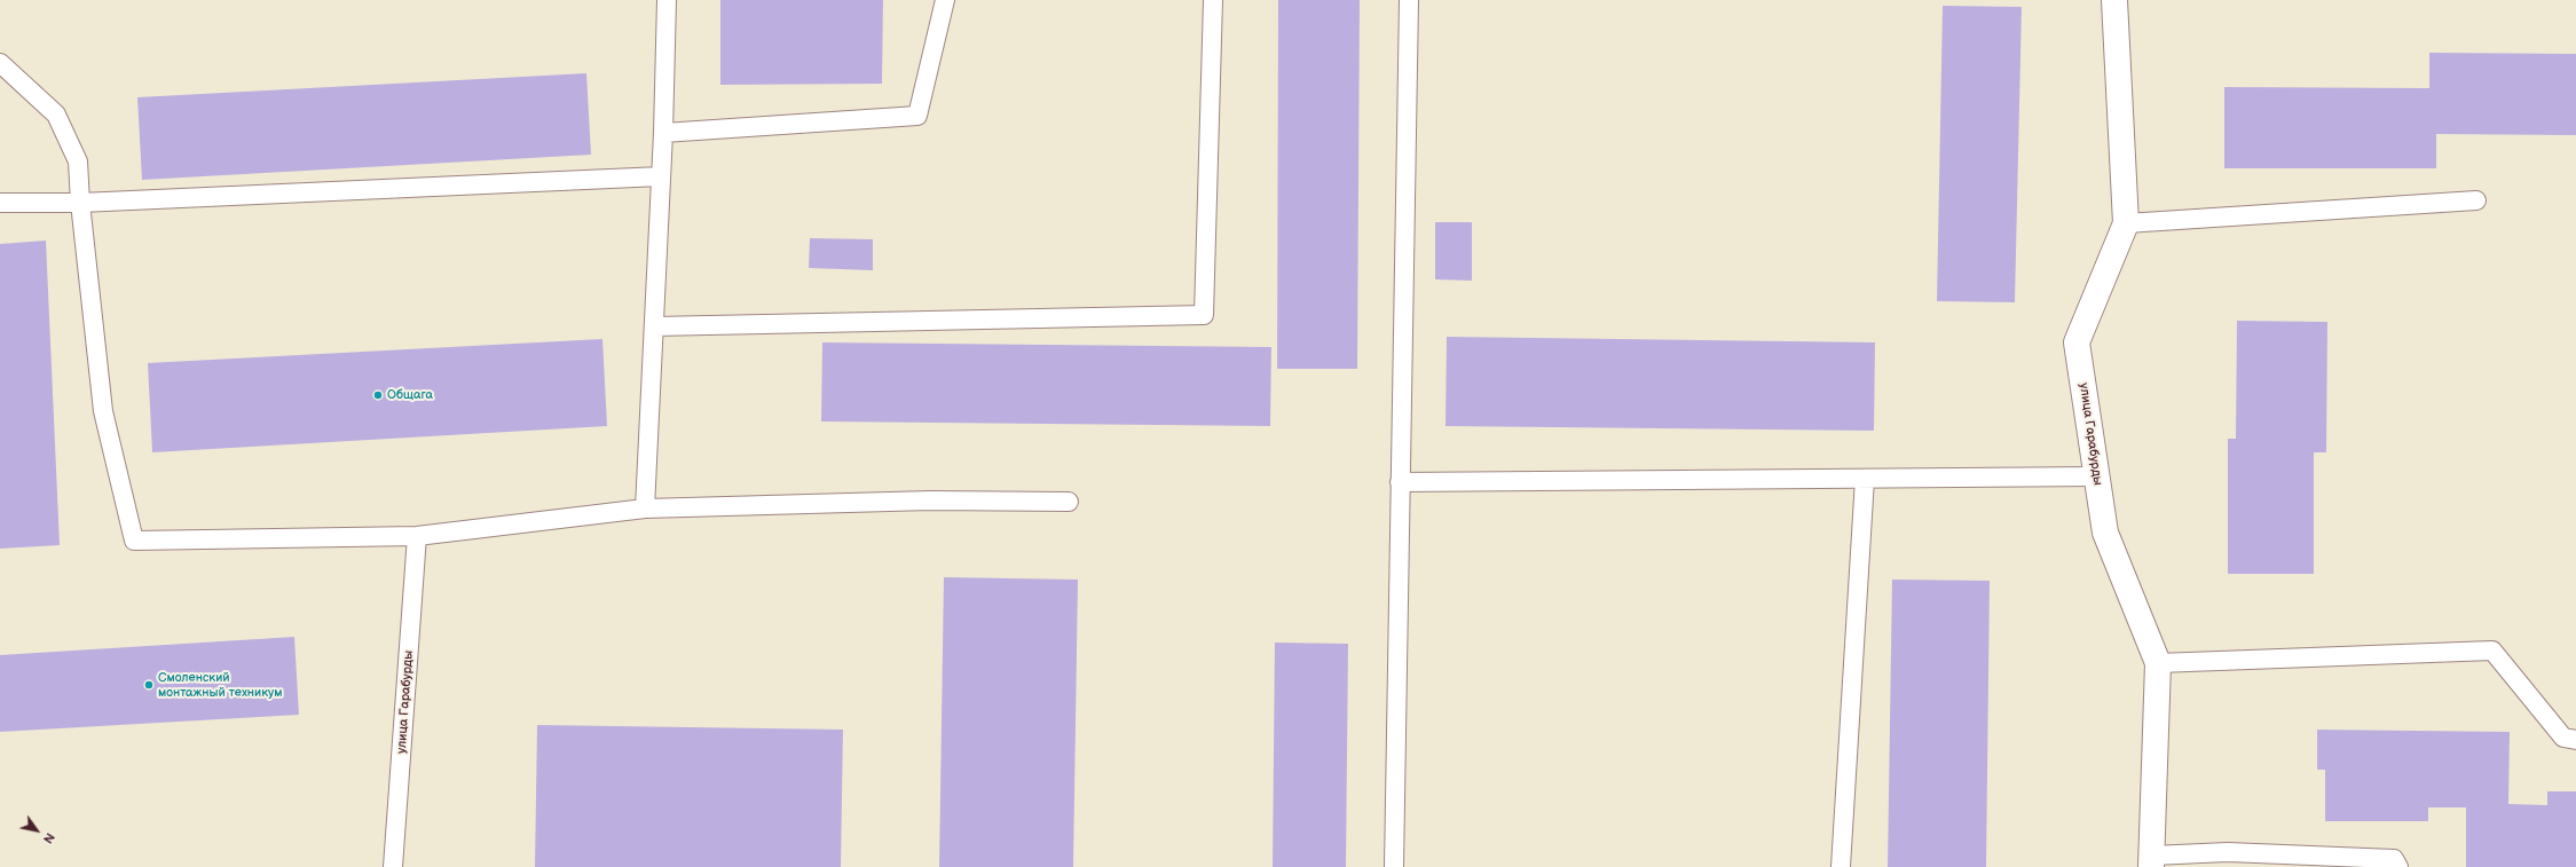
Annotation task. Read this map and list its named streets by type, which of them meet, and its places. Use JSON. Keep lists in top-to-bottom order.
{
  "streets": {
    "street": ["улица Гарабурды"]
  },
  "places": ["Общага", "Смоленский монтажный техникум"],
  "north": "bottom right"
}
